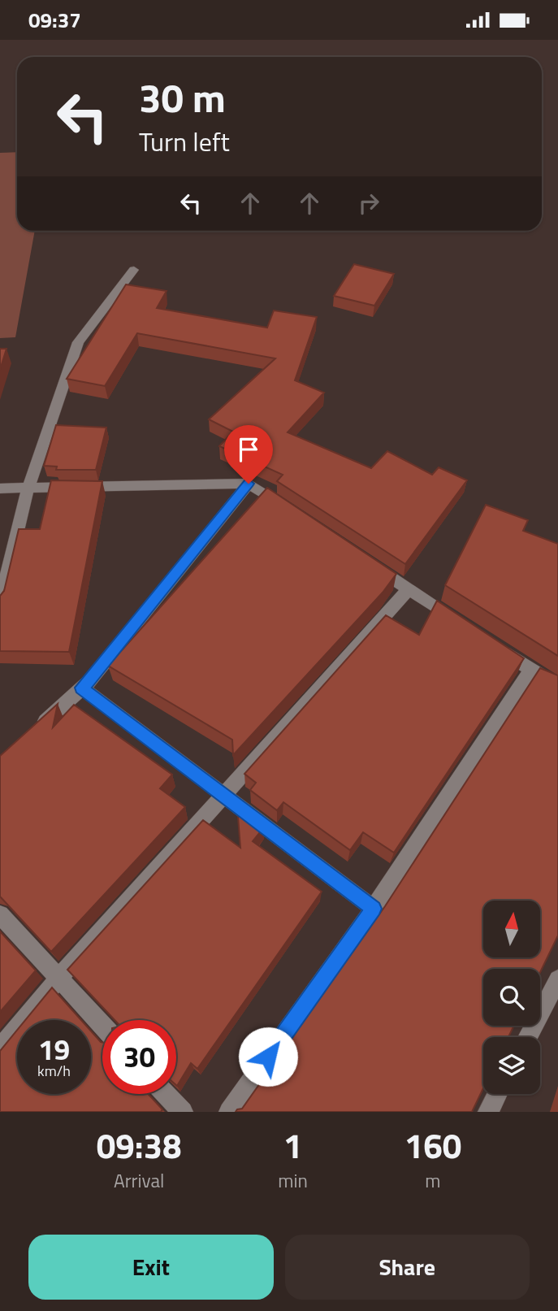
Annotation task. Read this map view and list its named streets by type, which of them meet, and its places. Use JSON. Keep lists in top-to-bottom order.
{
  "north": "top",
  "page": {
    "status": "09:37",
    "turn": ["30 m", "Turn left"],
    "speed": "19 km/h",
    "limit": "30",
    "eta": [
      "09:38",
      "Arrival",
      "1",
      "min",
      "160",
      "m"
    ],
    "buttons": ["Exit", "Share"]
  }
}
